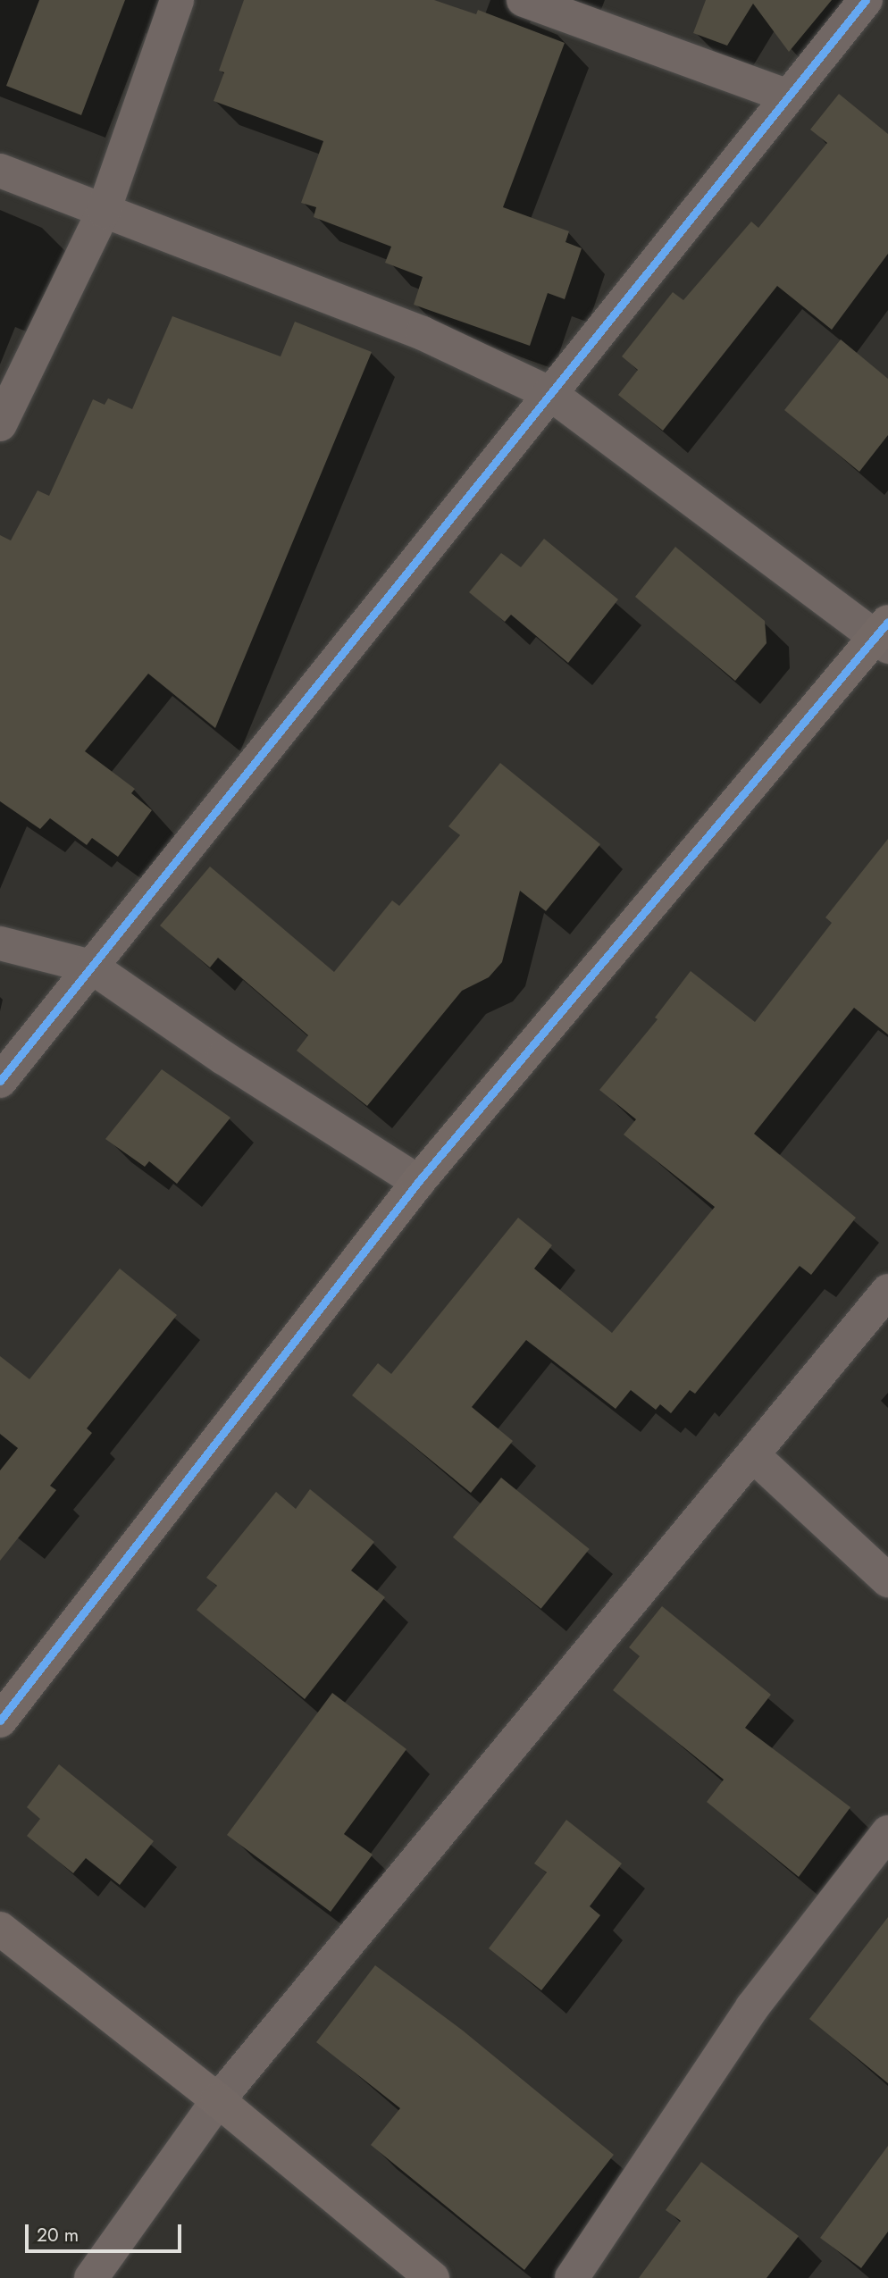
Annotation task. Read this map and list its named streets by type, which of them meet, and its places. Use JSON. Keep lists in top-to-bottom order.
{
  "scale_bar": "20 m"
}
